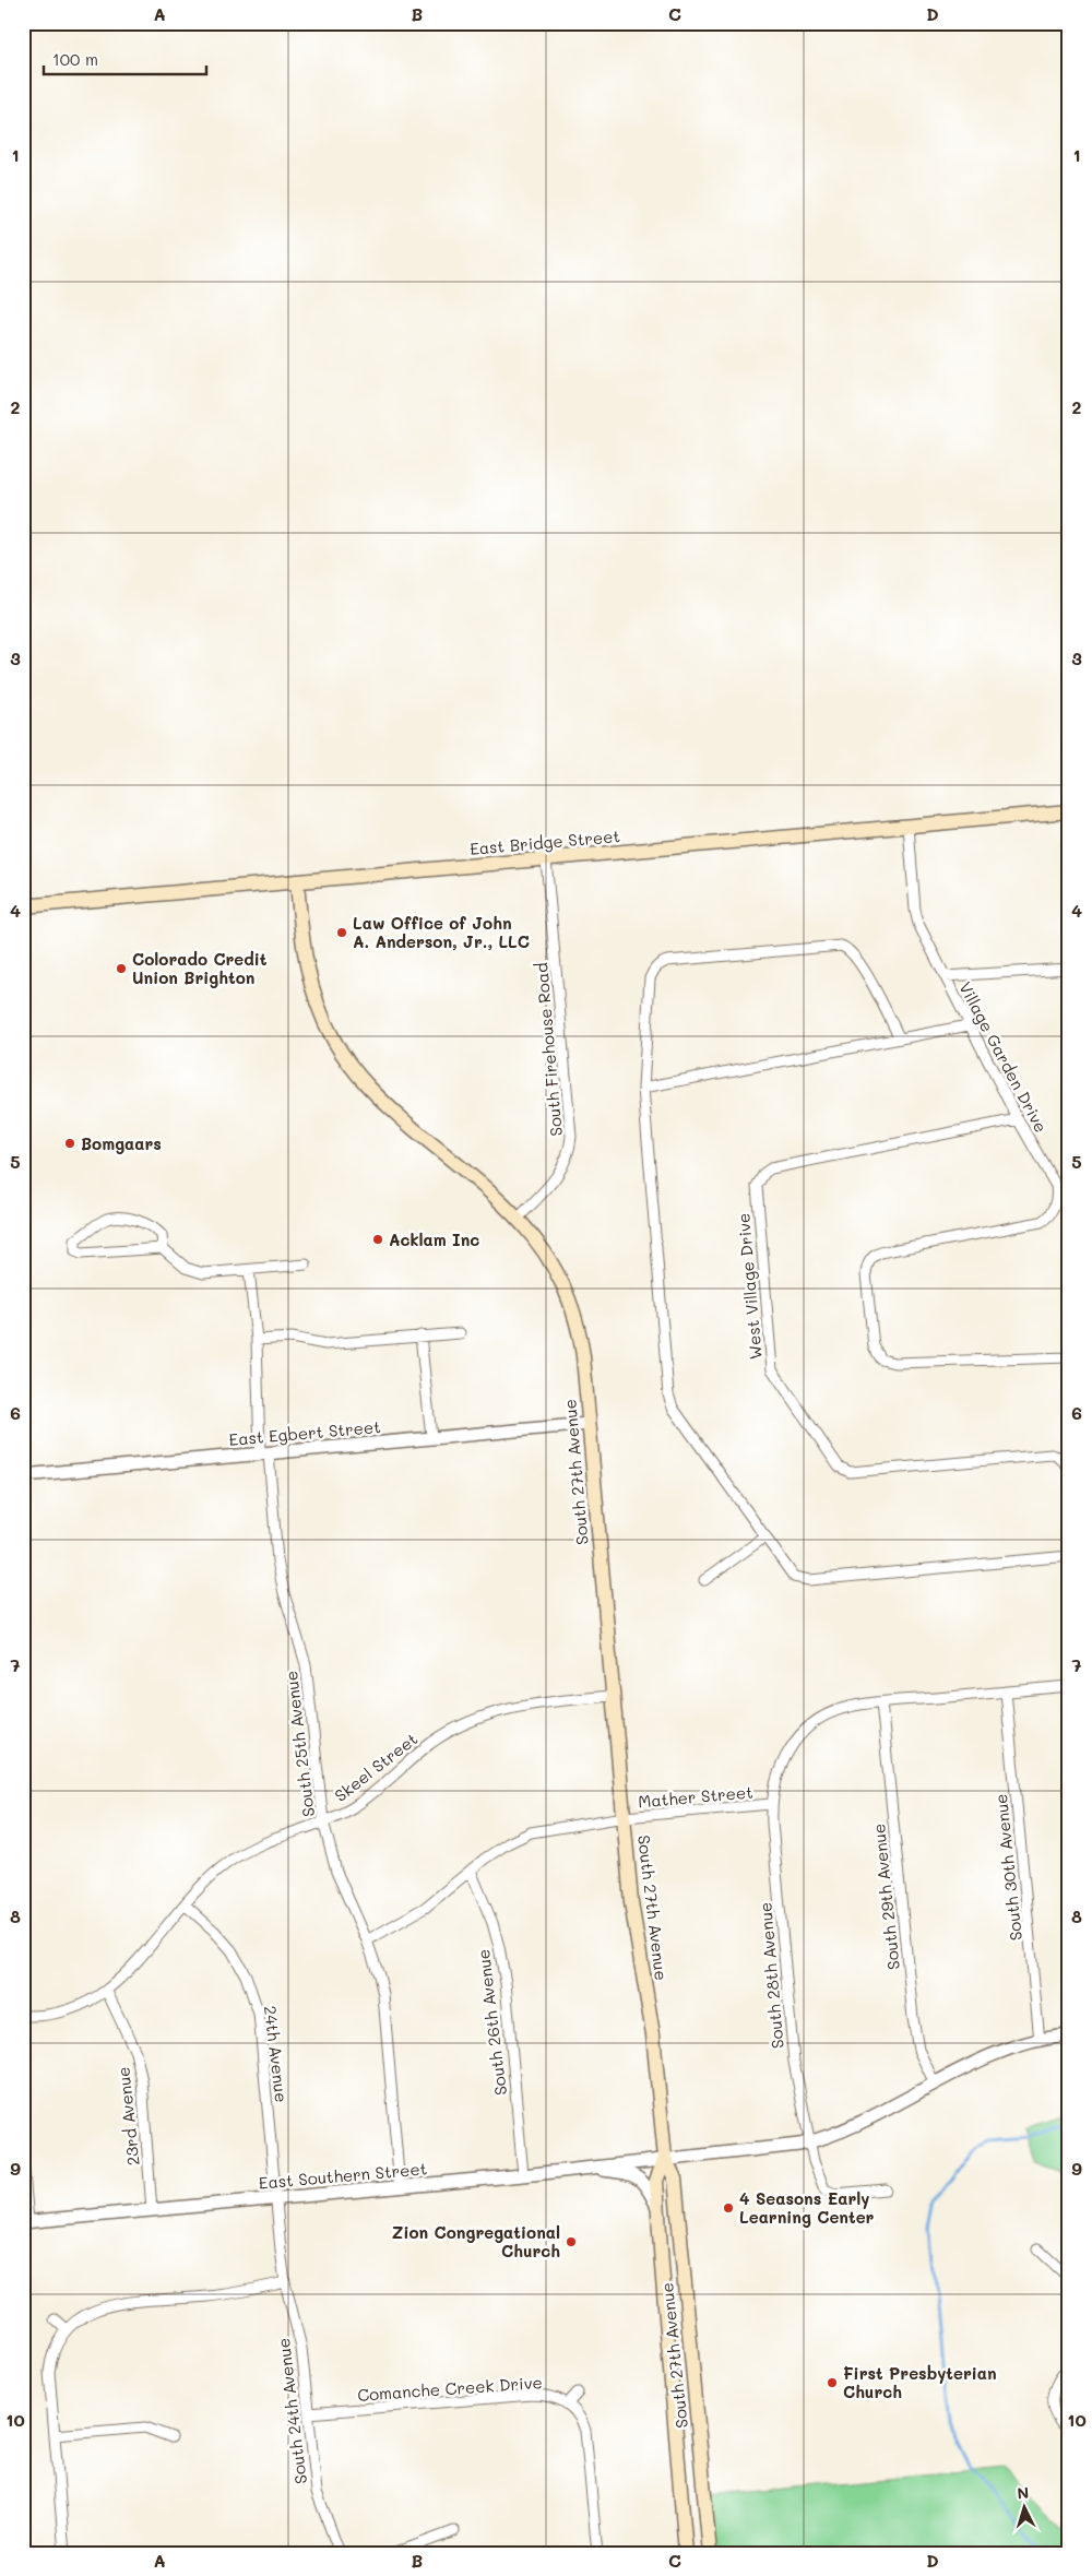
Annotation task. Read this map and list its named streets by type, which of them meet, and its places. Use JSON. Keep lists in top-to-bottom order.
{
  "streets": {
    "main road": ["East Bridge Street", "South 27th Avenue"],
    "street": [
      "South Firehouse Road",
      "Village Garden Drive",
      "West Village Drive",
      "East Egbert Street",
      "South 25th Avenue",
      "Skeel Street",
      "Mather Street",
      "South 30th Avenue",
      "South 29th Avenue",
      "South 28th Avenue",
      "South 26th Avenue",
      "24th Avenue",
      "23rd Avenue",
      "East Southern Street",
      "Comanche Creek Drive",
      "South 24th Avenue"
    ]
  },
  "crossings": [
    ["East Bridge Street", "South Firehouse Road"],
    ["East Bridge Street", "Village Garden Drive"],
    ["East Bridge Street", "South 27th Avenue"],
    ["South Firehouse Road", "South 27th Avenue"],
    ["Village Garden Drive", "West Village Drive"],
    ["East Egbert Street", "South 27th Avenue"],
    ["East Egbert Street", "South 25th Avenue"],
    ["South 27th Avenue", "Skeel Street"],
    ["South 27th Avenue", "Mather Street"],
    ["South 27th Avenue", "East Southern Street"],
    ["South 25th Avenue", "Skeel Street"],
    ["South 25th Avenue", "Mather Street"],
    ["South 25th Avenue", "East Southern Street"],
    ["Skeel Street", "24th Avenue"],
    ["Skeel Street", "23rd Avenue"],
    ["Mather Street", "South 30th Avenue"],
    ["Mather Street", "South 29th Avenue"],
    ["Mather Street", "South 28th Avenue"],
    ["Mather Street", "South 26th Avenue"],
    ["South 30th Avenue", "East Southern Street"],
    ["South 29th Avenue", "East Southern Street"],
    ["South 28th Avenue", "East Southern Street"],
    ["South 26th Avenue", "East Southern Street"],
    ["24th Avenue", "East Southern Street"],
    ["24th Avenue", "South 24th Avenue"],
    ["23rd Avenue", "East Southern Street"],
    ["East Southern Street", "South 24th Avenue"],
    ["Comanche Creek Drive", "South 24th Avenue"]
  ],
  "places": [
    "Law Office of John A. Anderson, Jr., LLC",
    "Colorado Credit Union Brighton",
    "Bomgaars",
    "Acklam Inc",
    "4 Seasons Early Learning Center",
    "Zion Congregational Church",
    "First Presbyterian Church"
  ],
  "scale_bar": "100 m",
  "north": "top",
  "grid": {
    "columns": [
      "A",
      "B",
      "C",
      "D"
    ],
    "rows": [
      "1",
      "2",
      "3",
      "4",
      "5",
      "6",
      "7",
      "8",
      "9",
      "10"
    ]
  }
}
